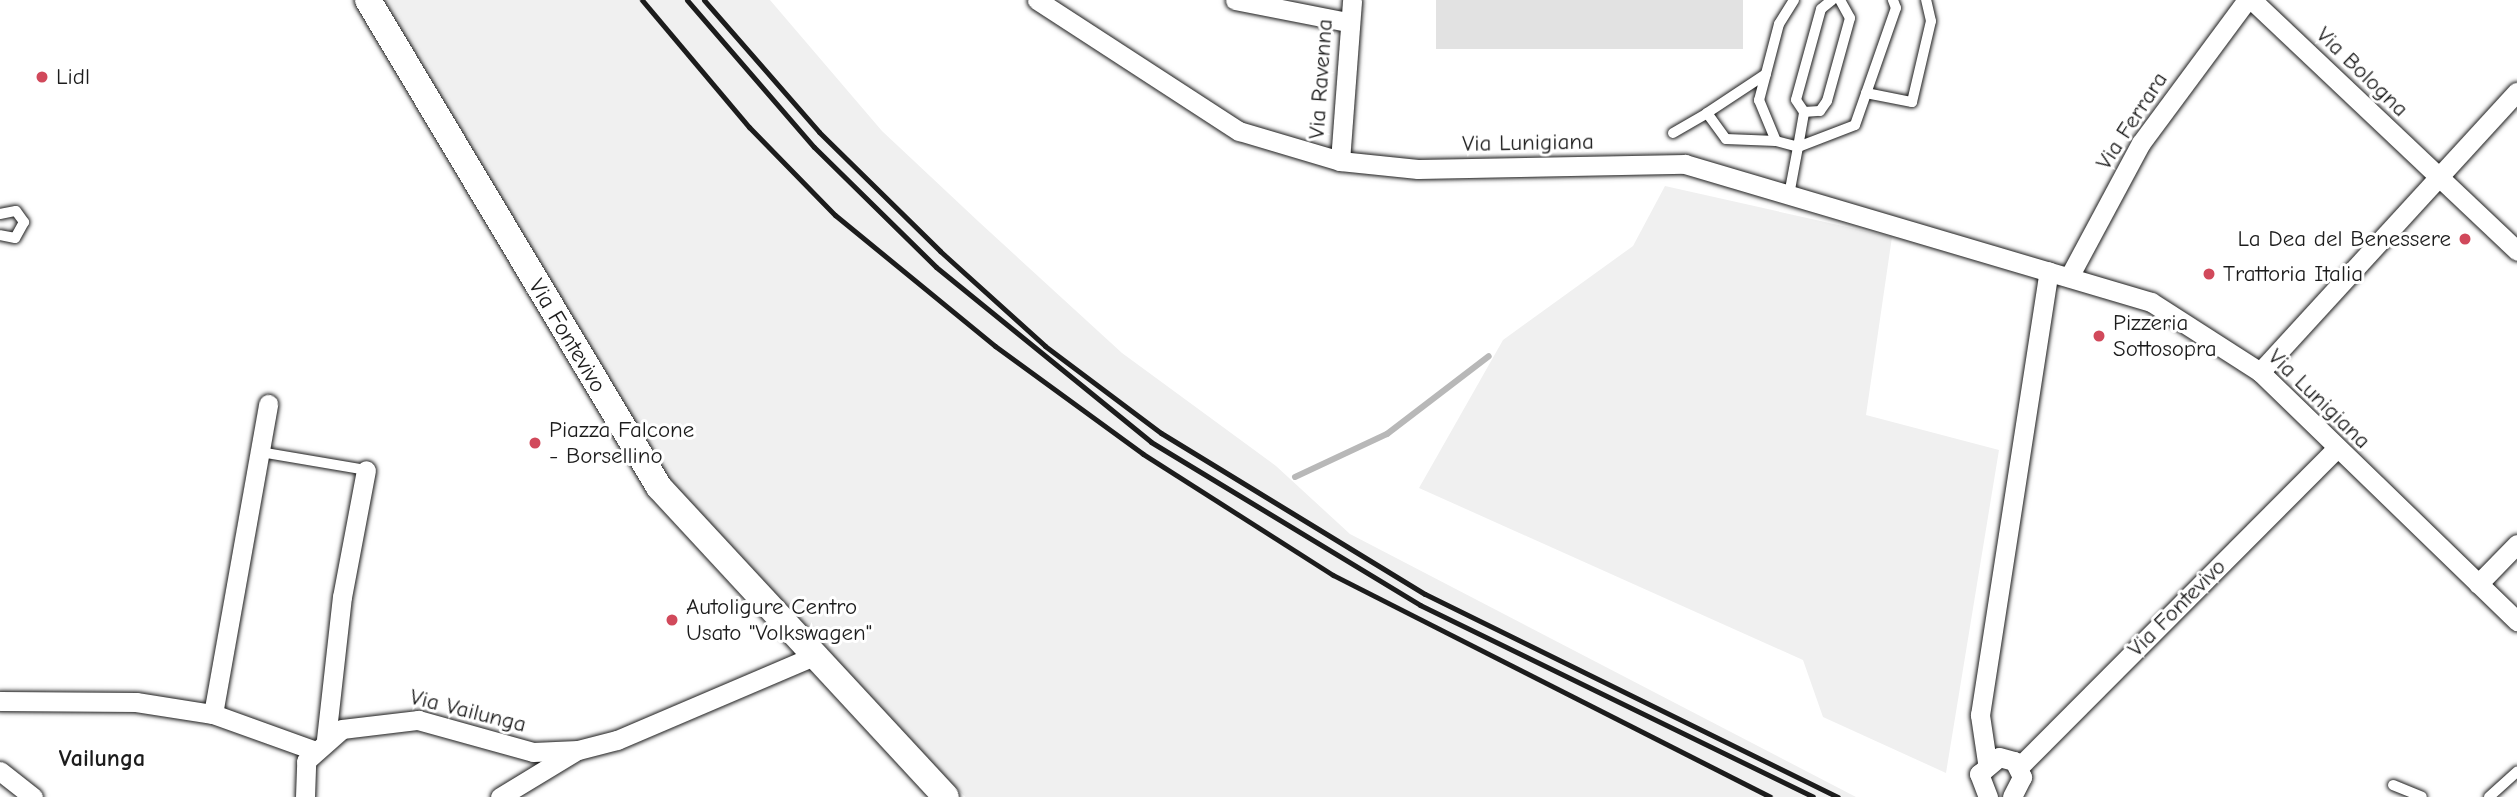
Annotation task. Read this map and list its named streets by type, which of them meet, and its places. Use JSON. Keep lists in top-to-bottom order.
{
  "streets": {
    "street": [
      "Via Bologna",
      "Via Ravenna",
      "Via Ferrara",
      "Via Lunigiana",
      "Via Fontevivo",
      "Via Vailunga"
    ]
  },
  "crossings": [
    ["Via Bologna", "Via Ferrara"],
    ["Via Ravenna", "Via Lunigiana"],
    ["Via Ferrara", "Via Lunigiana"],
    ["Via Lunigiana", "Via Fontevivo"],
    ["Via Fontevivo", "Via Vailunga"]
  ],
  "districts": ["Vailunga"],
  "places": [
    "Lidl",
    "La Dea del Benessere",
    "Trattoria Italia",
    "Pizzeria Sottosopra",
    "Piazza Falcone - Borsellino",
    "Autoligure Centro Usato \"Volkswagen\""
  ]
}
